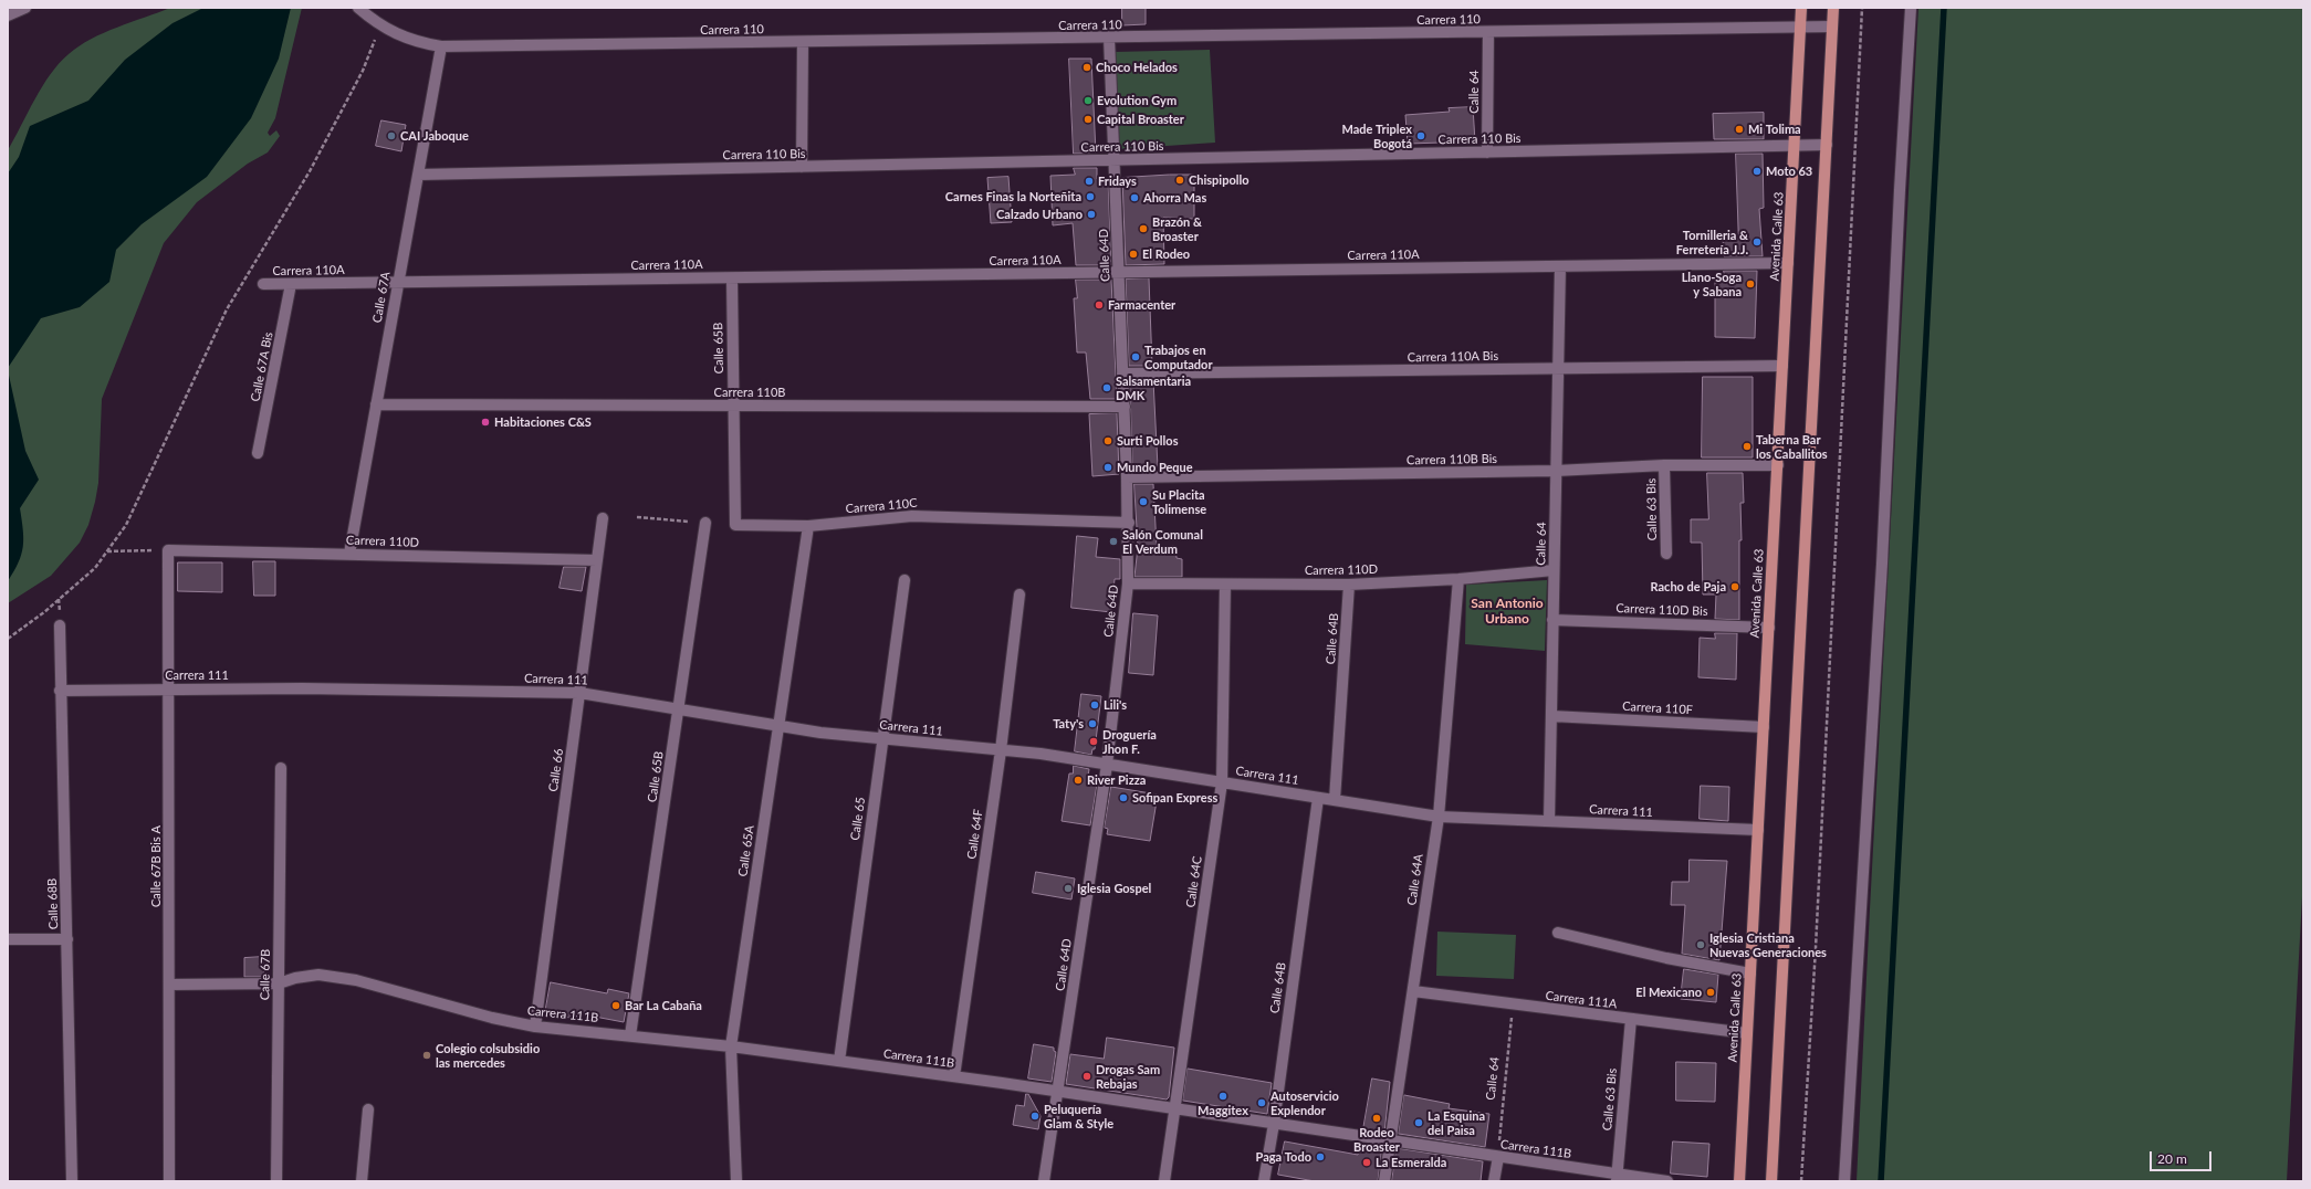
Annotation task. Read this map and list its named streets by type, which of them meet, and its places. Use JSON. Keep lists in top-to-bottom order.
{
  "streets": {
    "main road": ["Avenida Calle 63"],
    "street": [
      "Carrera 110",
      "Calle 64",
      "Carrera 110 Bis",
      "Calle 64D",
      "Carrera 110A",
      "Calle 67A",
      "Calle 65B",
      "Carrera 110A Bis",
      "Calle 67A Bis",
      "Carrera 110B",
      "Carrera 110B Bis",
      "Carrera 110C",
      "Calle 63 Bis",
      "Carrera 110D",
      "Carrera 110D Bis",
      "Calle 64B",
      "Carrera 111",
      "Carrera 110F",
      "Calle 66",
      "Calle 65",
      "Calle 64F",
      "Calle 65A",
      "Calle 67B Bis A",
      "Calle 64A",
      "Calle 64C",
      "Calle 68B",
      "Calle 67B",
      "Carrera 111A",
      "Carrera 111B"
    ]
  },
  "crossings": [
    ["Carrera 110", "Calle 64"],
    ["Carrera 110", "Avenida Calle 63"],
    ["Carrera 110", "Calle 64D"],
    ["Carrera 110", "Calle 67A"],
    ["Calle 64", "Carrera 110 Bis"],
    ["Calle 64", "Carrera 110A"],
    ["Calle 64", "Carrera 110A Bis"],
    ["Calle 64", "Carrera 110B Bis"],
    ["Calle 64", "Carrera 110D"],
    ["Calle 64", "Carrera 110D Bis"],
    ["Calle 64", "Carrera 111"],
    ["Calle 64", "Carrera 110F"],
    ["Calle 64", "Carrera 111A"],
    ["Calle 64", "Carrera 111B"],
    ["Carrera 110 Bis", "Avenida Calle 63"],
    ["Carrera 110 Bis", "Calle 64D"],
    ["Carrera 110 Bis", "Calle 67A"],
    ["Avenida Calle 63", "Carrera 110A"],
    ["Avenida Calle 63", "Carrera 110A Bis"],
    ["Avenida Calle 63", "Carrera 110B Bis"],
    ["Avenida Calle 63", "Carrera 110D Bis"],
    ["Avenida Calle 63", "Carrera 111"],
    ["Avenida Calle 63", "Carrera 110F"],
    ["Avenida Calle 63", "Carrera 111A"],
    ["Calle 64D", "Carrera 110A"],
    ["Calle 64D", "Carrera 110A Bis"],
    ["Calle 64D", "Carrera 110B"],
    ["Calle 64D", "Carrera 110B Bis"],
    ["Calle 64D", "Carrera 110C"],
    ["Calle 64D", "Carrera 110D"],
    ["Calle 64D", "Carrera 111"],
    ["Calle 64D", "Carrera 111B"],
    ["Carrera 110A", "Calle 67A"],
    ["Carrera 110A", "Calle 65B"],
    ["Carrera 110A", "Calle 67A Bis"],
    ["Calle 67A", "Carrera 110B"],
    ["Calle 67A", "Carrera 110D"],
    ["Calle 65B", "Carrera 110B"],
    ["Calle 65B", "Carrera 110C"],
    ["Calle 65B", "Carrera 111"],
    ["Calle 65B", "Carrera 111B"],
    ["Carrera 110B Bis", "Calle 63 Bis"],
    ["Carrera 110C", "Calle 65A"],
    ["Calle 63 Bis", "Carrera 111A"],
    ["Calle 63 Bis", "Carrera 111B"],
    ["Carrera 110D", "Calle 64B"],
    ["Carrera 110D", "Calle 66"],
    ["Carrera 110D", "Calle 67B Bis A"],
    ["Carrera 110D", "Calle 64A"],
    ["Carrera 110D", "Calle 64C"],
    ["Calle 64B", "Carrera 111"],
    ["Calle 64B", "Carrera 111B"],
    ["Carrera 111", "Calle 66"],
    ["Carrera 111", "Calle 65"],
    ["Carrera 111", "Calle 64F"],
    ["Carrera 111", "Calle 65A"],
    ["Carrera 111", "Calle 67B Bis A"],
    ["Carrera 111", "Calle 64A"],
    ["Carrera 111", "Calle 64C"],
    ["Carrera 111", "Calle 68B"],
    ["Calle 66", "Carrera 111B"],
    ["Calle 65", "Carrera 111B"],
    ["Calle 64F", "Carrera 111B"],
    ["Calle 65A", "Carrera 111B"],
    ["Calle 67B Bis A", "Carrera 111B"],
    ["Calle 64A", "Carrera 111A"],
    ["Calle 64A", "Carrera 111B"],
    ["Calle 64C", "Carrera 111B"],
    ["Calle 67B", "Carrera 111B"]
  ],
  "districts": ["San Antonio Urbano"],
  "places": [
    "Choco Helados",
    "Evolution Gym",
    "Capital Broaster",
    "Mi Tolima",
    "CAI Jaboque",
    "Made Triplex Bogotá",
    "Moto 63",
    "Chispipollo",
    "Fridays",
    "Carnes Finas la Norteñita",
    "Ahorra Mas",
    "Calzado Urbano",
    "Brazón & Broaster",
    "Tornilleria & Ferretería J.J.",
    "El Rodeo",
    "Llano-Soga y Sabana",
    "Farmacenter",
    "Trabajos en Computador",
    "Salsamentaria DMK",
    "Habitaciones C&S",
    "Surti Pollos",
    "Taberna Bar los Caballitos",
    "Mundo Peque",
    "Su Placita Tolimense",
    "Salón Comunal El Verdum",
    "Racho de Paja",
    "Lili's",
    "Taty's",
    "Droguería Jhon F.",
    "River Pizza",
    "Sofipan Express",
    "Iglesia Gospel",
    "Iglesia Cristiana Nuevas Generaciones",
    "El Mexicano",
    "Bar La Cabaña",
    "Colegio colsubsidio las mercedes",
    "Drogas Sam Rebajas",
    "Maggitex",
    "Autoservicio Explendor",
    "Peluquería Glam & Style",
    "Rodeo Broaster",
    "La Esquina del Paisa",
    "Paga Todo",
    "La Esmeralda"
  ],
  "scale_bar": "20 m"
}
